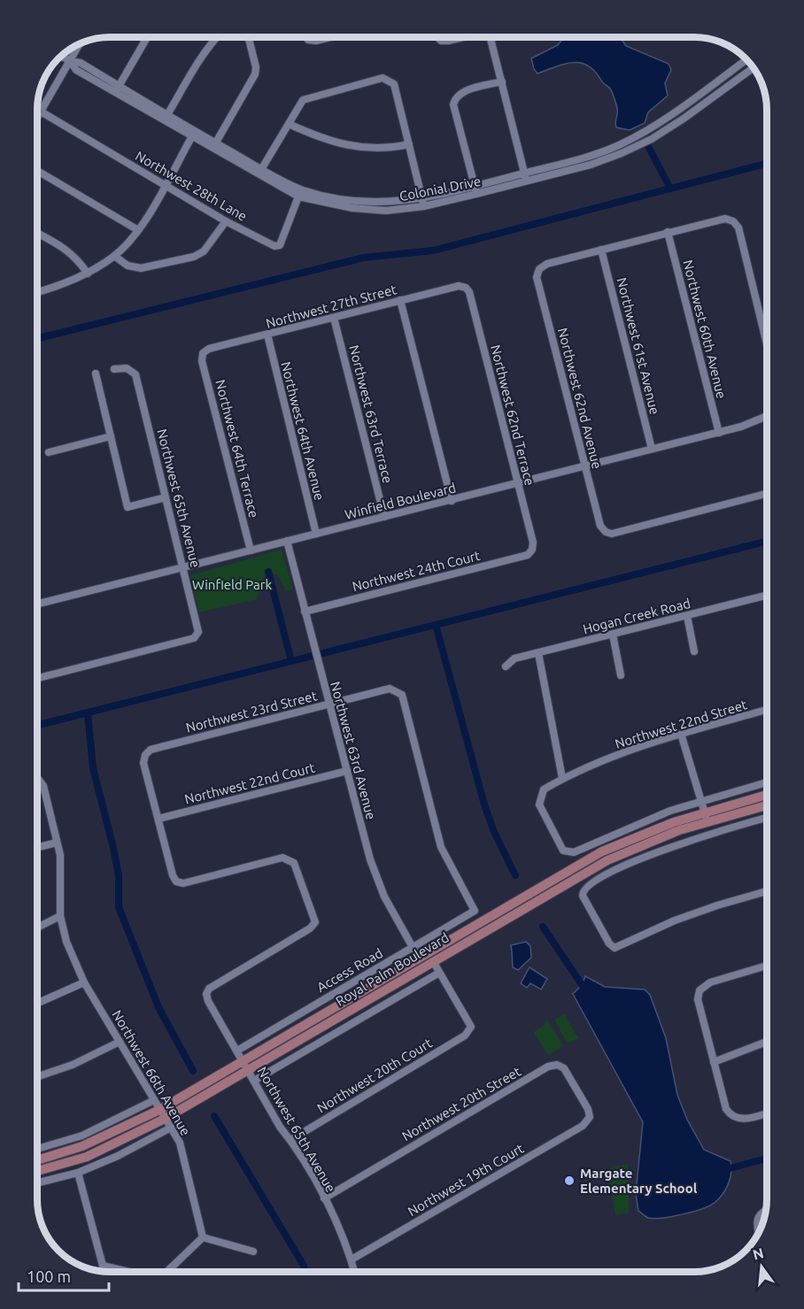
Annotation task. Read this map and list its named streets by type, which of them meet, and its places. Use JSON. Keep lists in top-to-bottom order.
{
  "streets": {
    "main road": ["Royal Palm Boulevard"],
    "street": [
      "Northwest 28th Lane",
      "Colonial Drive",
      "Northwest 27th Street",
      "Northwest 60th Avenue",
      "Northwest 61st Avenue",
      "Northwest 62nd Avenue",
      "Northwest 63rd Terrace",
      "Northwest 62nd Terrace",
      "Northwest 64th Avenue",
      "Northwest 64th Terrace",
      "Northwest 65th Avenue",
      "Winfield Boulevard",
      "Northwest 24th Court",
      "Hogan Creek Road",
      "Northwest 23rd Street",
      "Northwest 22nd Street",
      "Northwest 63rd Avenue",
      "Northwest 22nd Court",
      "Access Road",
      "Northwest 66th Avenue",
      "Northwest 20th Court",
      "Northwest 20th Street",
      "Northwest 19th Court"
    ]
  },
  "crossings": [
    ["Northwest 28th Lane", "Colonial Drive"],
    ["Northwest 27th Street", "Northwest 63rd Terrace"],
    ["Northwest 27th Street", "Northwest 62nd Terrace"],
    ["Northwest 27th Street", "Northwest 64th Avenue"],
    ["Northwest 27th Street", "Northwest 64th Terrace"],
    ["Northwest 60th Avenue", "Winfield Boulevard"],
    ["Northwest 61st Avenue", "Northwest 62nd Avenue"],
    ["Northwest 61st Avenue", "Winfield Boulevard"],
    ["Northwest 62nd Avenue", "Winfield Boulevard"],
    ["Northwest 63rd Terrace", "Winfield Boulevard"],
    ["Northwest 62nd Terrace", "Winfield Boulevard"],
    ["Northwest 62nd Terrace", "Northwest 24th Court"],
    ["Northwest 64th Avenue", "Winfield Boulevard"],
    ["Northwest 64th Terrace", "Winfield Boulevard"],
    ["Northwest 65th Avenue", "Winfield Boulevard"],
    ["Northwest 65th Avenue", "Northwest 23rd Street"],
    ["Northwest 65th Avenue", "Northwest 22nd Court"],
    ["Northwest 65th Avenue", "Royal Palm Boulevard"],
    ["Northwest 65th Avenue", "Access Road"],
    ["Northwest 65th Avenue", "Northwest 20th Court"],
    ["Northwest 65th Avenue", "Northwest 20th Street"],
    ["Northwest 65th Avenue", "Northwest 19th Court"],
    ["Winfield Boulevard", "Northwest 63rd Avenue"],
    ["Northwest 24th Court", "Northwest 63rd Avenue"],
    ["Northwest 23rd Street", "Northwest 63rd Avenue"],
    ["Northwest 23rd Street", "Northwest 22nd Court"],
    ["Northwest 23rd Street", "Access Road"],
    ["Northwest 63rd Avenue", "Northwest 22nd Court"],
    ["Northwest 63rd Avenue", "Royal Palm Boulevard"],
    ["Northwest 63rd Avenue", "Access Road"],
    ["Royal Palm Boulevard", "Northwest 66th Avenue"],
    ["Northwest 20th Street", "Northwest 19th Court"]
  ],
  "parks": ["Winfield Park"],
  "places": ["Margate Elementary School"],
  "scale_bar": "100 m",
  "north": "top"
}
